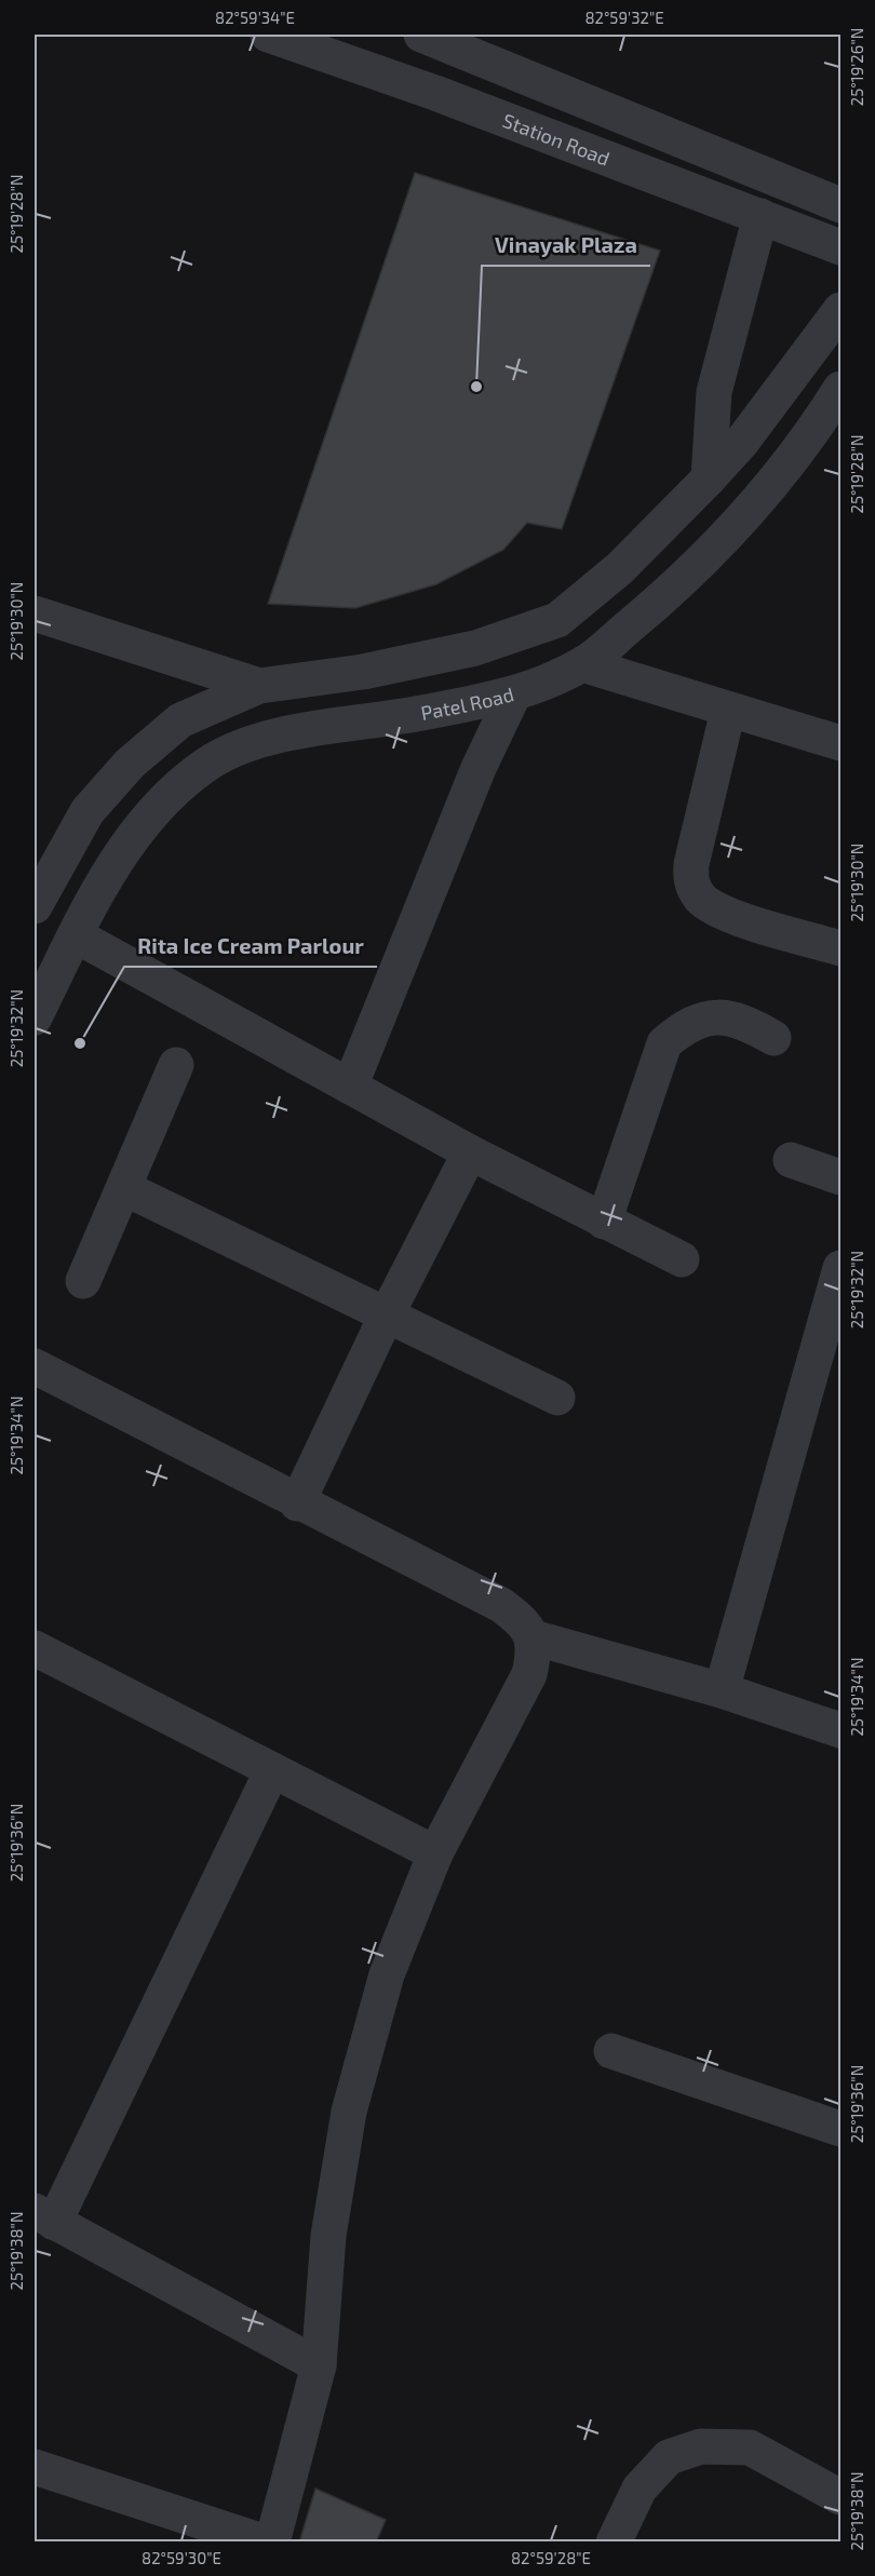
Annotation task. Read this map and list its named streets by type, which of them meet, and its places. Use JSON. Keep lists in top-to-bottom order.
{
  "streets": {
    "street": ["Station Road", "Patel Road"]
  },
  "places": ["Vinayak Plaza", "Rita Ice Cream Parlour"],
  "coordinates": [
    "82°59'34\"E",
    "82°59'32\"E",
    "25°19'26\"N",
    "25°19'28\"N",
    "25°19'30\"N",
    "25°19'32\"N",
    "25°19'34\"N",
    "25°19'36\"N",
    "25°19'38\"N",
    "82°59'30\"E",
    "82°59'28\"E"
  ]
}
